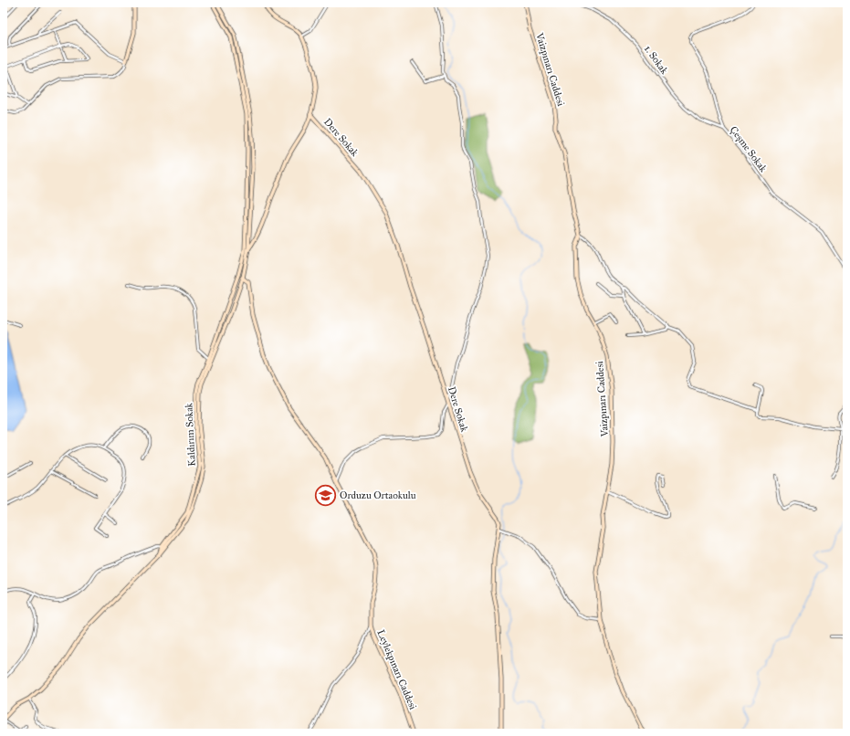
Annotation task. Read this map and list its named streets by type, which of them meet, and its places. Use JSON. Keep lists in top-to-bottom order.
{
  "streets": {
    "street": [
      "1. Sokak",
      "Vaizpınarı Caddesi",
      "Dere Sokak",
      "Çeşme Sokak",
      "Kaldırım Sokak",
      "Leylekpınarı Caddesi"
    ]
  },
  "crossings": [
    ["1. Sokak", "Çeşme Sokak"],
    ["Dere Sokak", "Kaldırım Sokak"],
    ["Kaldırım Sokak", "Leylekpınarı Caddesi"]
  ],
  "places": {
    "school or university": ["Orduzu Ortaokulu"]
  }
}
